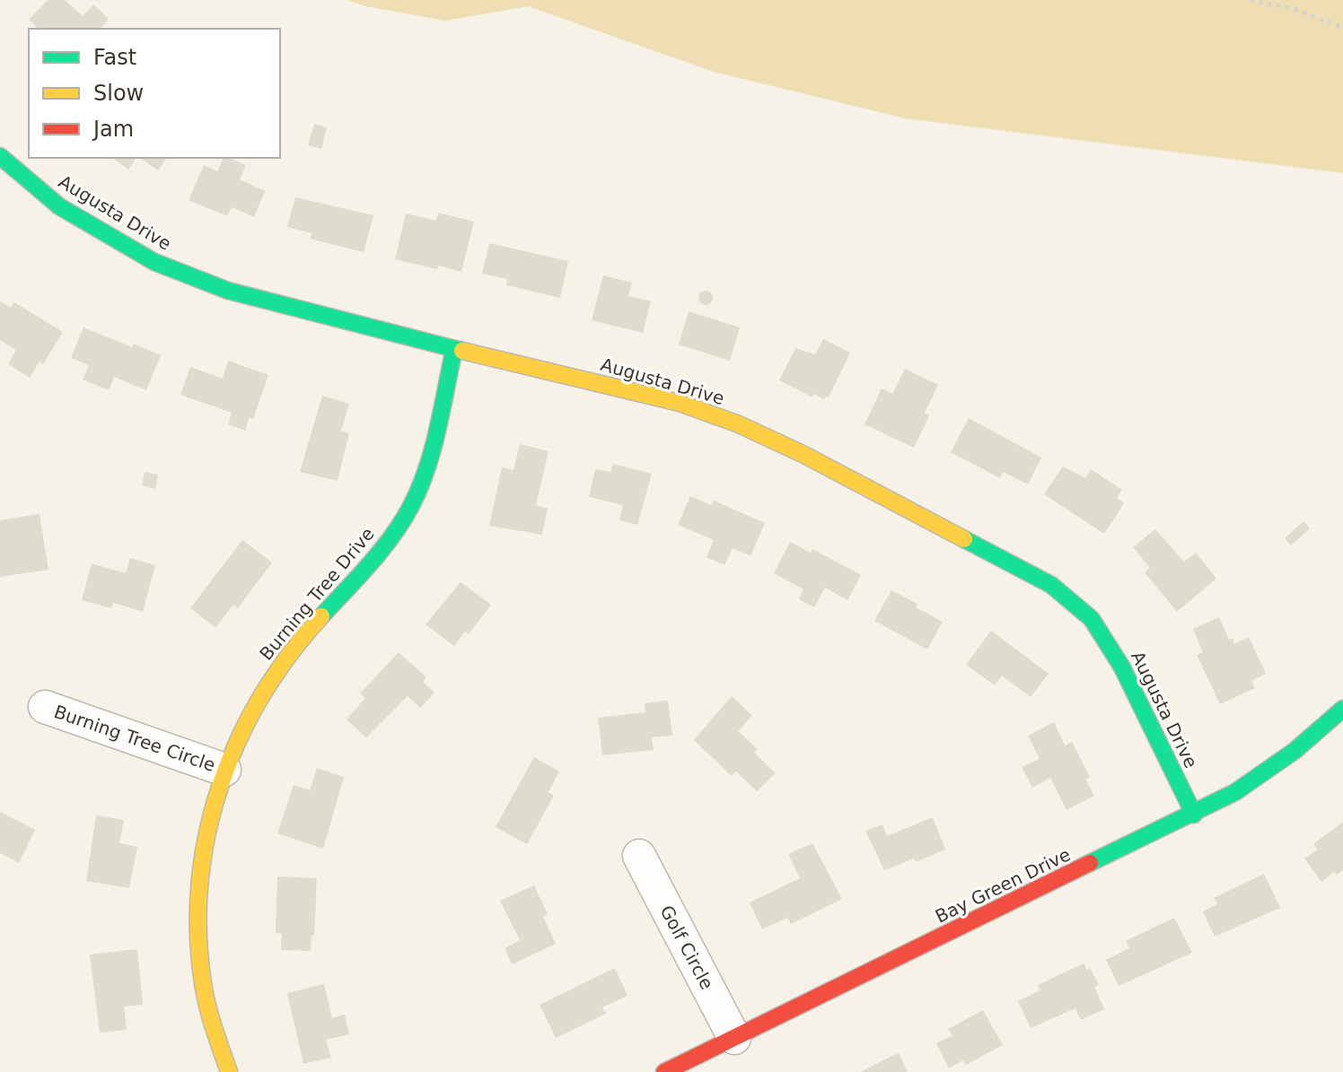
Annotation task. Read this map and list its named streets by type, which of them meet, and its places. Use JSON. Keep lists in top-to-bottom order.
{
  "streets": {
    "street": [
      "Augusta Drive",
      "Burning Tree Drive",
      "Burning Tree Circle",
      "Bay Green Drive",
      "Golf Circle"
    ]
  },
  "crossings": [
    ["Augusta Drive", "Burning Tree Drive"],
    ["Augusta Drive", "Bay Green Drive"],
    ["Burning Tree Drive", "Burning Tree Circle"],
    ["Bay Green Drive", "Golf Circle"]
  ],
  "legend": ["Fast", "Slow", "Jam"]
}
